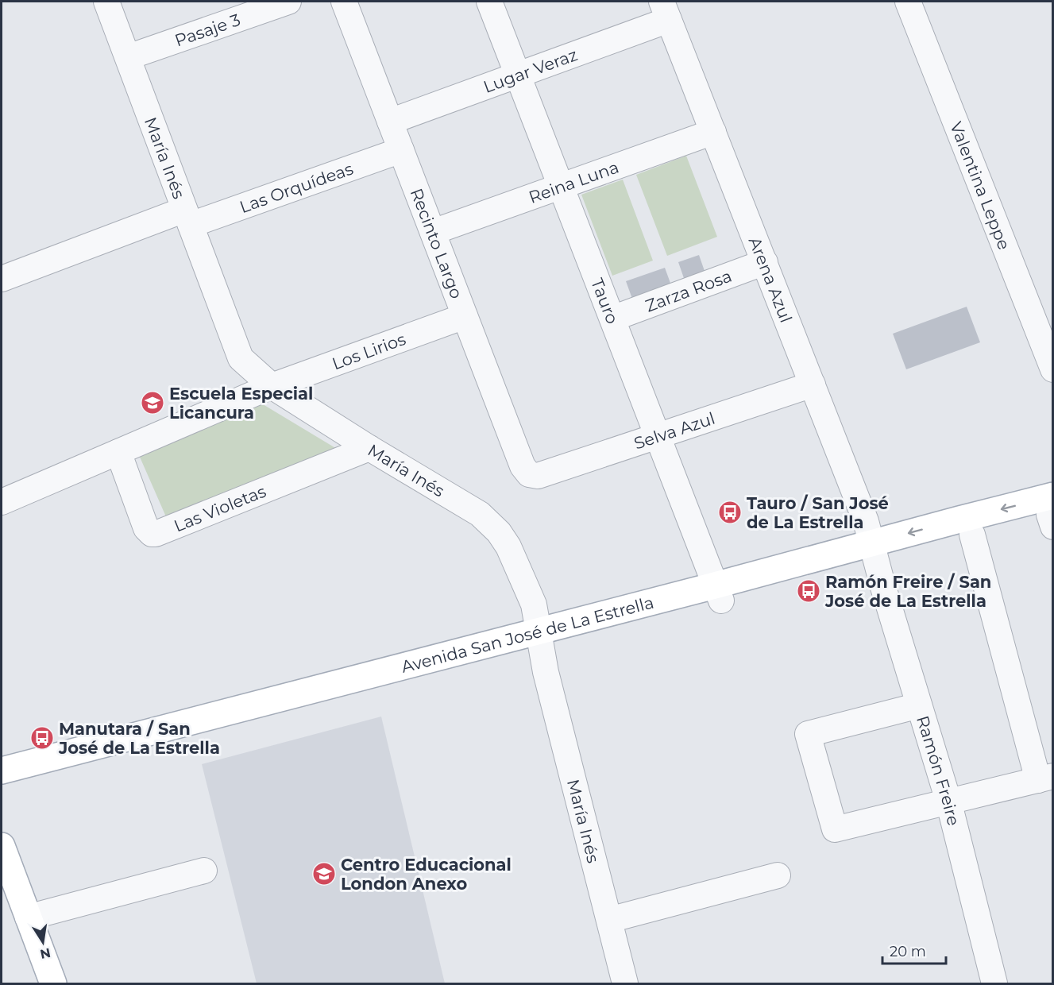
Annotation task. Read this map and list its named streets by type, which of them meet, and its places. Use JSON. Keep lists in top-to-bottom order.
{
  "streets": {
    "main road": ["Avenida San José de La Estrella"],
    "street": [
      "Pasaje 3",
      "Lugar Veraz",
      "María Inés",
      "Reina Luna",
      "Valentina Leppe",
      "Las Orquídeas",
      "Recinto Largo",
      "Arena Azul",
      "Zarza Rosa",
      "Tauro",
      "Los Lirios",
      "Selva Azul",
      "Las Violetas",
      "Ramón Freire"
    ]
  },
  "crossings": [
    ["Pasaje 3", "María Inés"],
    ["Lugar Veraz", "Recinto Largo"],
    ["Lugar Veraz", "Arena Azul"],
    ["Lugar Veraz", "Tauro"],
    ["María Inés", "Las Orquídeas"],
    ["María Inés", "Los Lirios"],
    ["María Inés", "Las Violetas"],
    ["María Inés", "Avenida San José de La Estrella"],
    ["Reina Luna", "Recinto Largo"],
    ["Reina Luna", "Arena Azul"],
    ["Reina Luna", "Tauro"],
    ["Las Orquídeas", "Recinto Largo"],
    ["Recinto Largo", "Los Lirios"],
    ["Recinto Largo", "Selva Azul"],
    ["Arena Azul", "Zarza Rosa"],
    ["Arena Azul", "Selva Azul"],
    ["Arena Azul", "Avenida San José de La Estrella"],
    ["Arena Azul", "Ramón Freire"],
    ["Zarza Rosa", "Tauro"],
    ["Tauro", "Selva Azul"],
    ["Tauro", "Avenida San José de La Estrella"],
    ["Avenida San José de La Estrella", "Ramón Freire"]
  ],
  "places": {
    "school or university": ["Escuela Especial Licancura", "Centro Educacional London Anexo"],
    "bus stop": ["Tauro / San José de La Estrella", "Ramón Freire / San José de La Estrella", "Manutara / San José de La Estrella"]
  },
  "scale_bar": "20 m",
  "north": "bottom"
}
